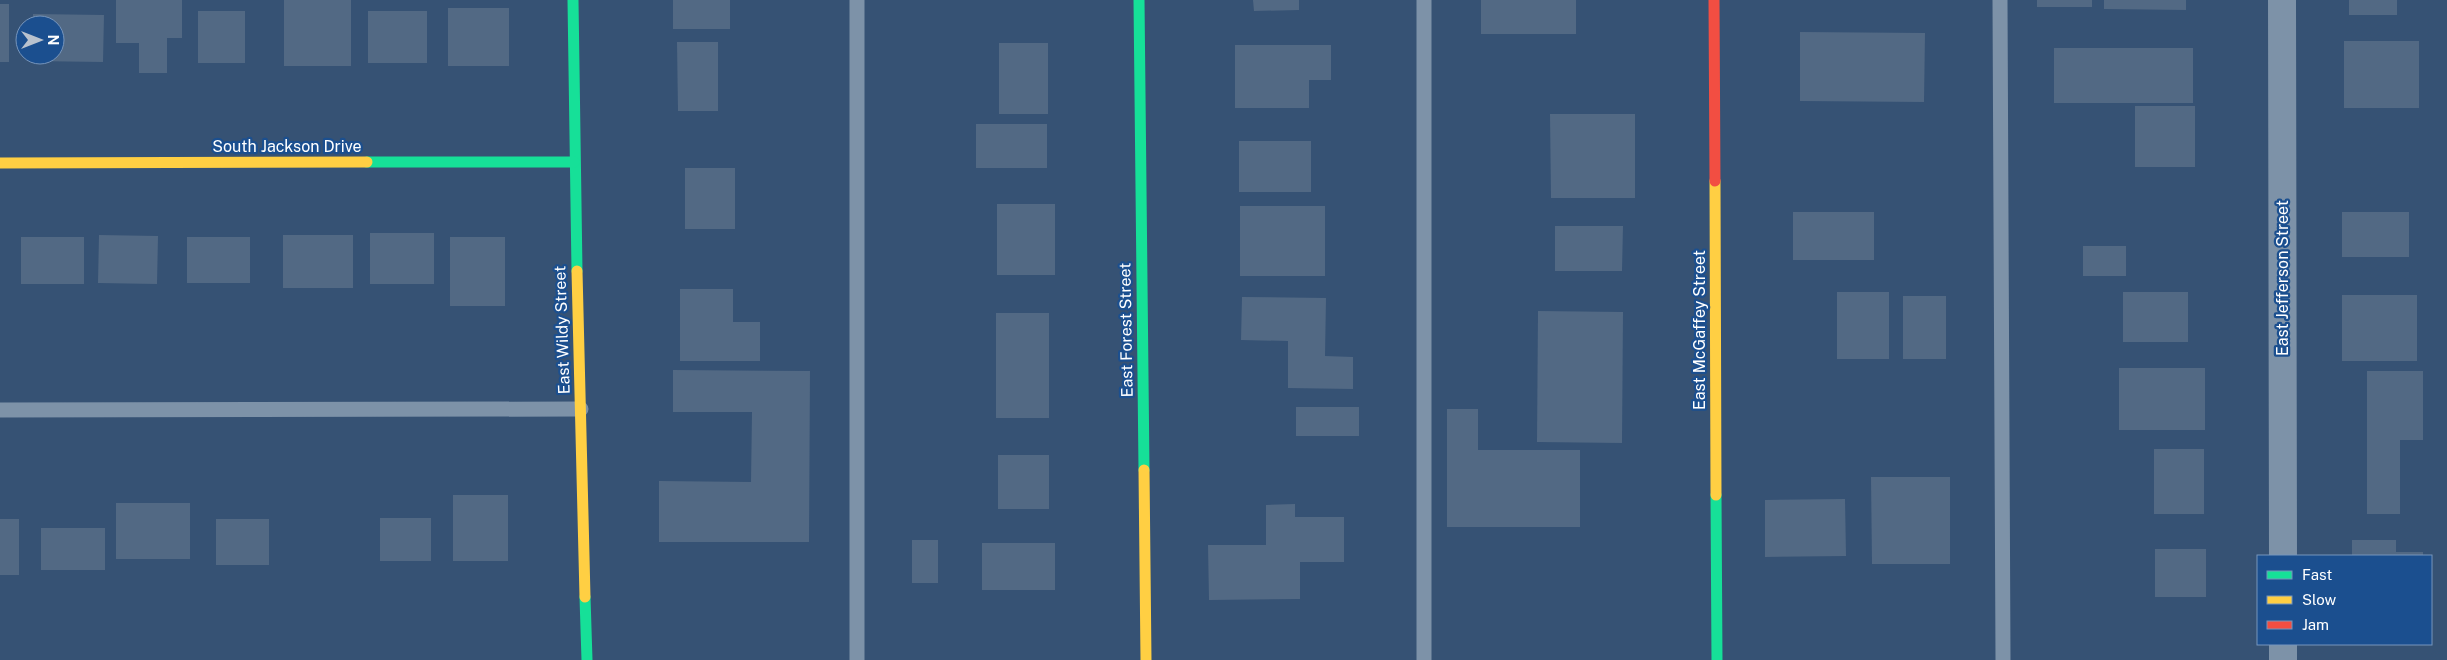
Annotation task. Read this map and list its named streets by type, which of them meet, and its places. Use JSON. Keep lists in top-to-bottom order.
{
  "streets": {
    "street": [
      "South Jackson Drive",
      "East Jefferson Street",
      "East Wildy Street",
      "East Forest Street",
      "East McGaffey Street"
    ]
  },
  "crossings": [
    ["South Jackson Drive", "East Wildy Street"]
  ],
  "legend": ["Fast", "Slow", "Jam"],
  "north": "right"
}
